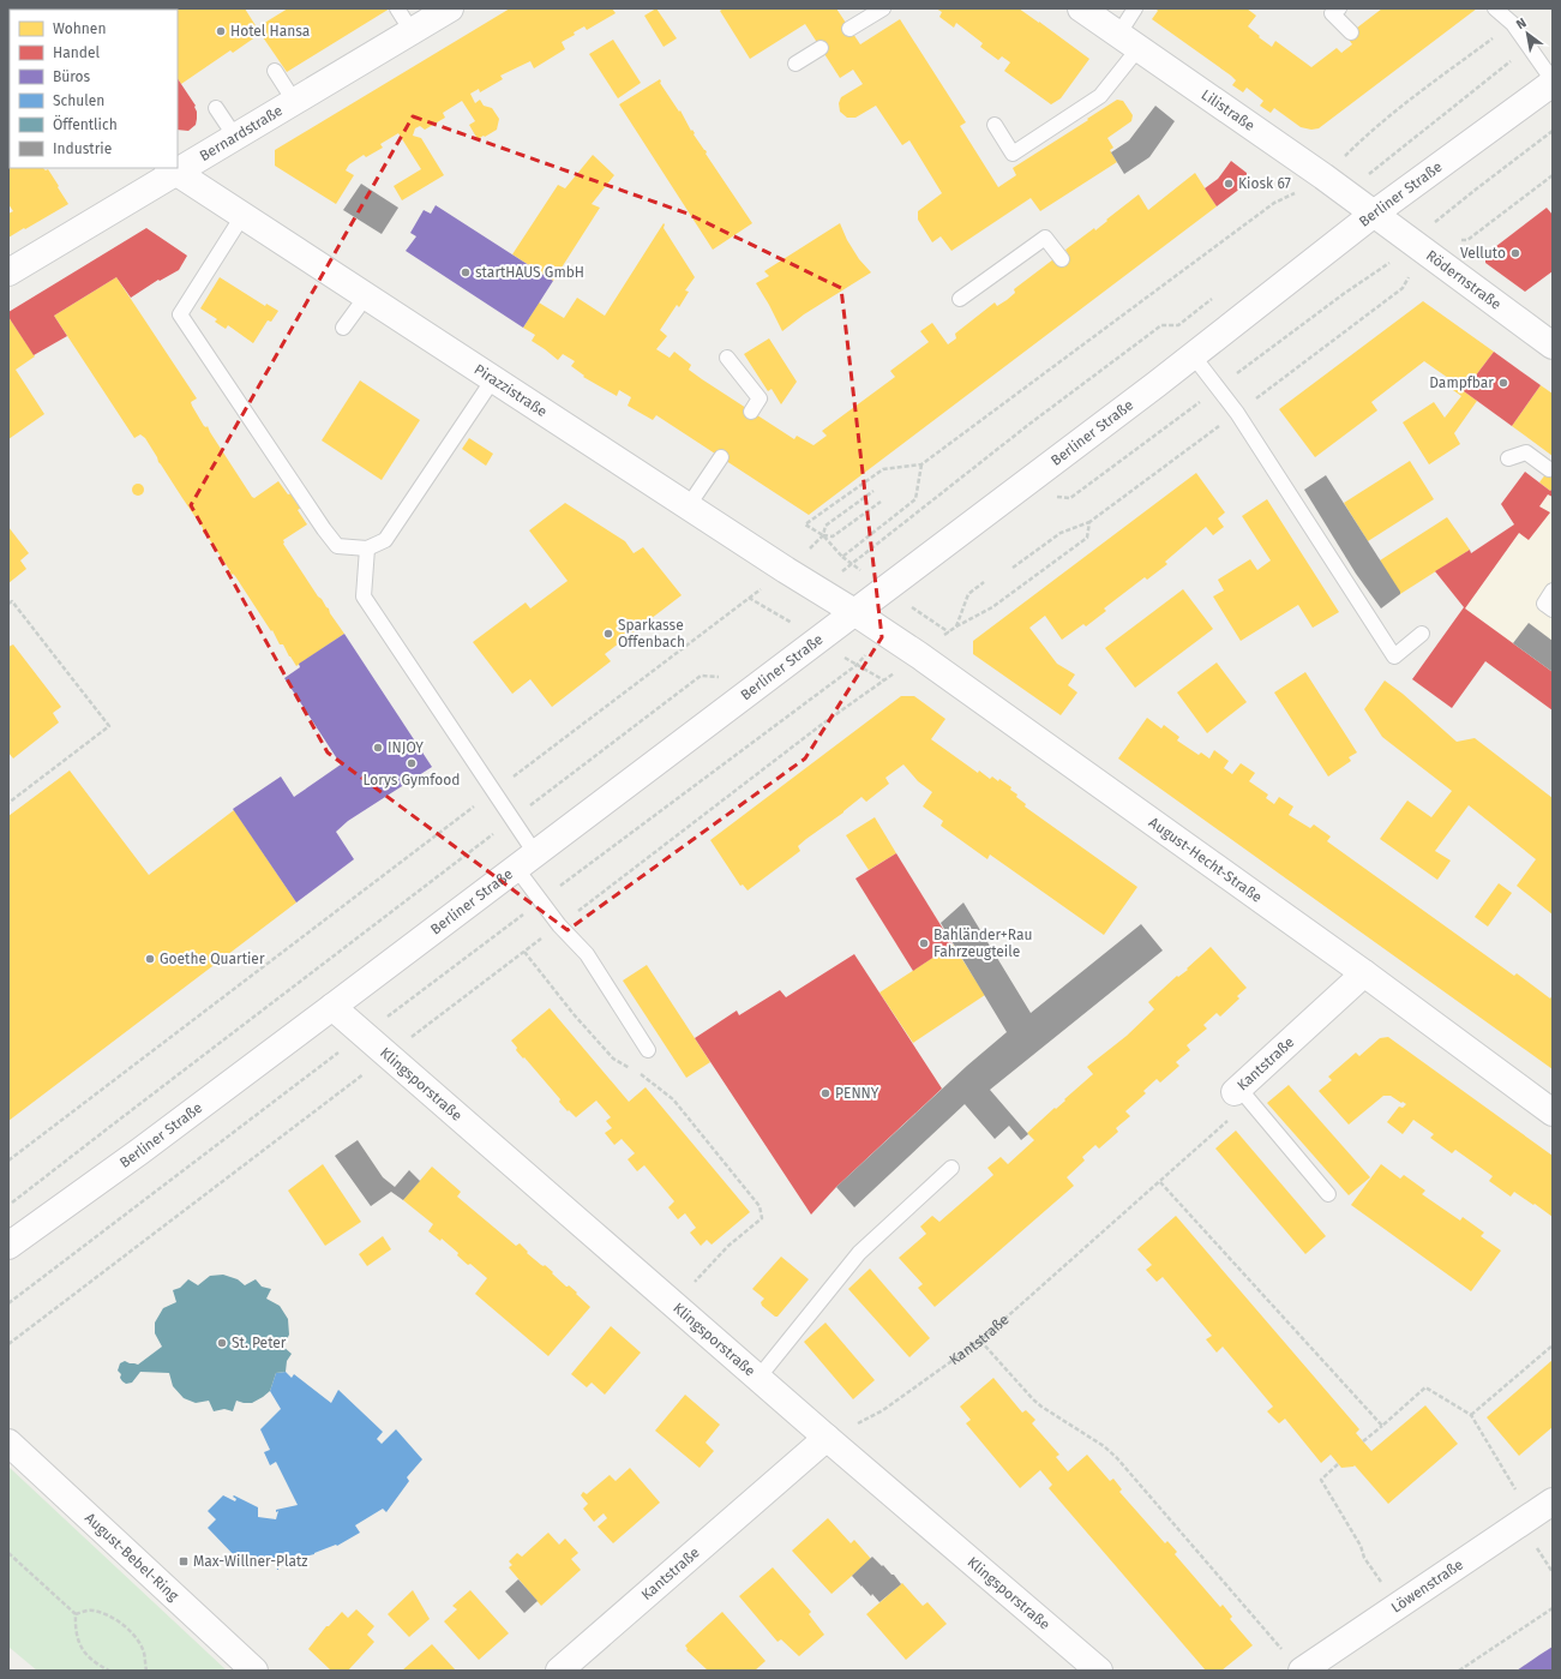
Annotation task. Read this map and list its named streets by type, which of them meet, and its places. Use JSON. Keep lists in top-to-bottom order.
{
  "streets": {
    "street": [
      "Lilistraße",
      "Bernardstraße",
      "Berliner Straße",
      "Rödernstraße",
      "Pirazzistraße",
      "August-Hecht-Straße",
      "Kantstraße",
      "Klingsporstraße",
      "August-Bebel-Ring",
      "Löwenstraße"
    ]
  },
  "crossings": [
    ["Lilistraße", "Berliner Straße"],
    ["Lilistraße", "Rödernstraße"],
    ["Bernardstraße", "Pirazzistraße"],
    ["Berliner Straße", "Rödernstraße"],
    ["Berliner Straße", "Pirazzistraße"],
    ["Berliner Straße", "August-Hecht-Straße"],
    ["Berliner Straße", "Klingsporstraße"],
    ["Pirazzistraße", "August-Hecht-Straße"],
    ["August-Hecht-Straße", "Kantstraße"],
    ["Kantstraße", "Klingsporstraße"]
  ],
  "places": {
    "other": [
      "Hotel Hansa",
      "Kiosk 67",
      "Velluto",
      "startHAUS GmbH",
      "Dampfbar",
      "Sparkasse Offenbach",
      "INJOY",
      "Lorys Gymfood",
      "Bahländer+Rau Fahrzeugteile",
      "Goethe Quartier",
      "PENNY",
      "St. Peter"
    ],
    "transit": ["Max-Willner-Platz"]
  },
  "legend": [
    "Wohnen",
    "Handel",
    "Büros",
    "Schulen",
    "Öffentlich",
    "Industrie"
  ],
  "north": "top left"
}
